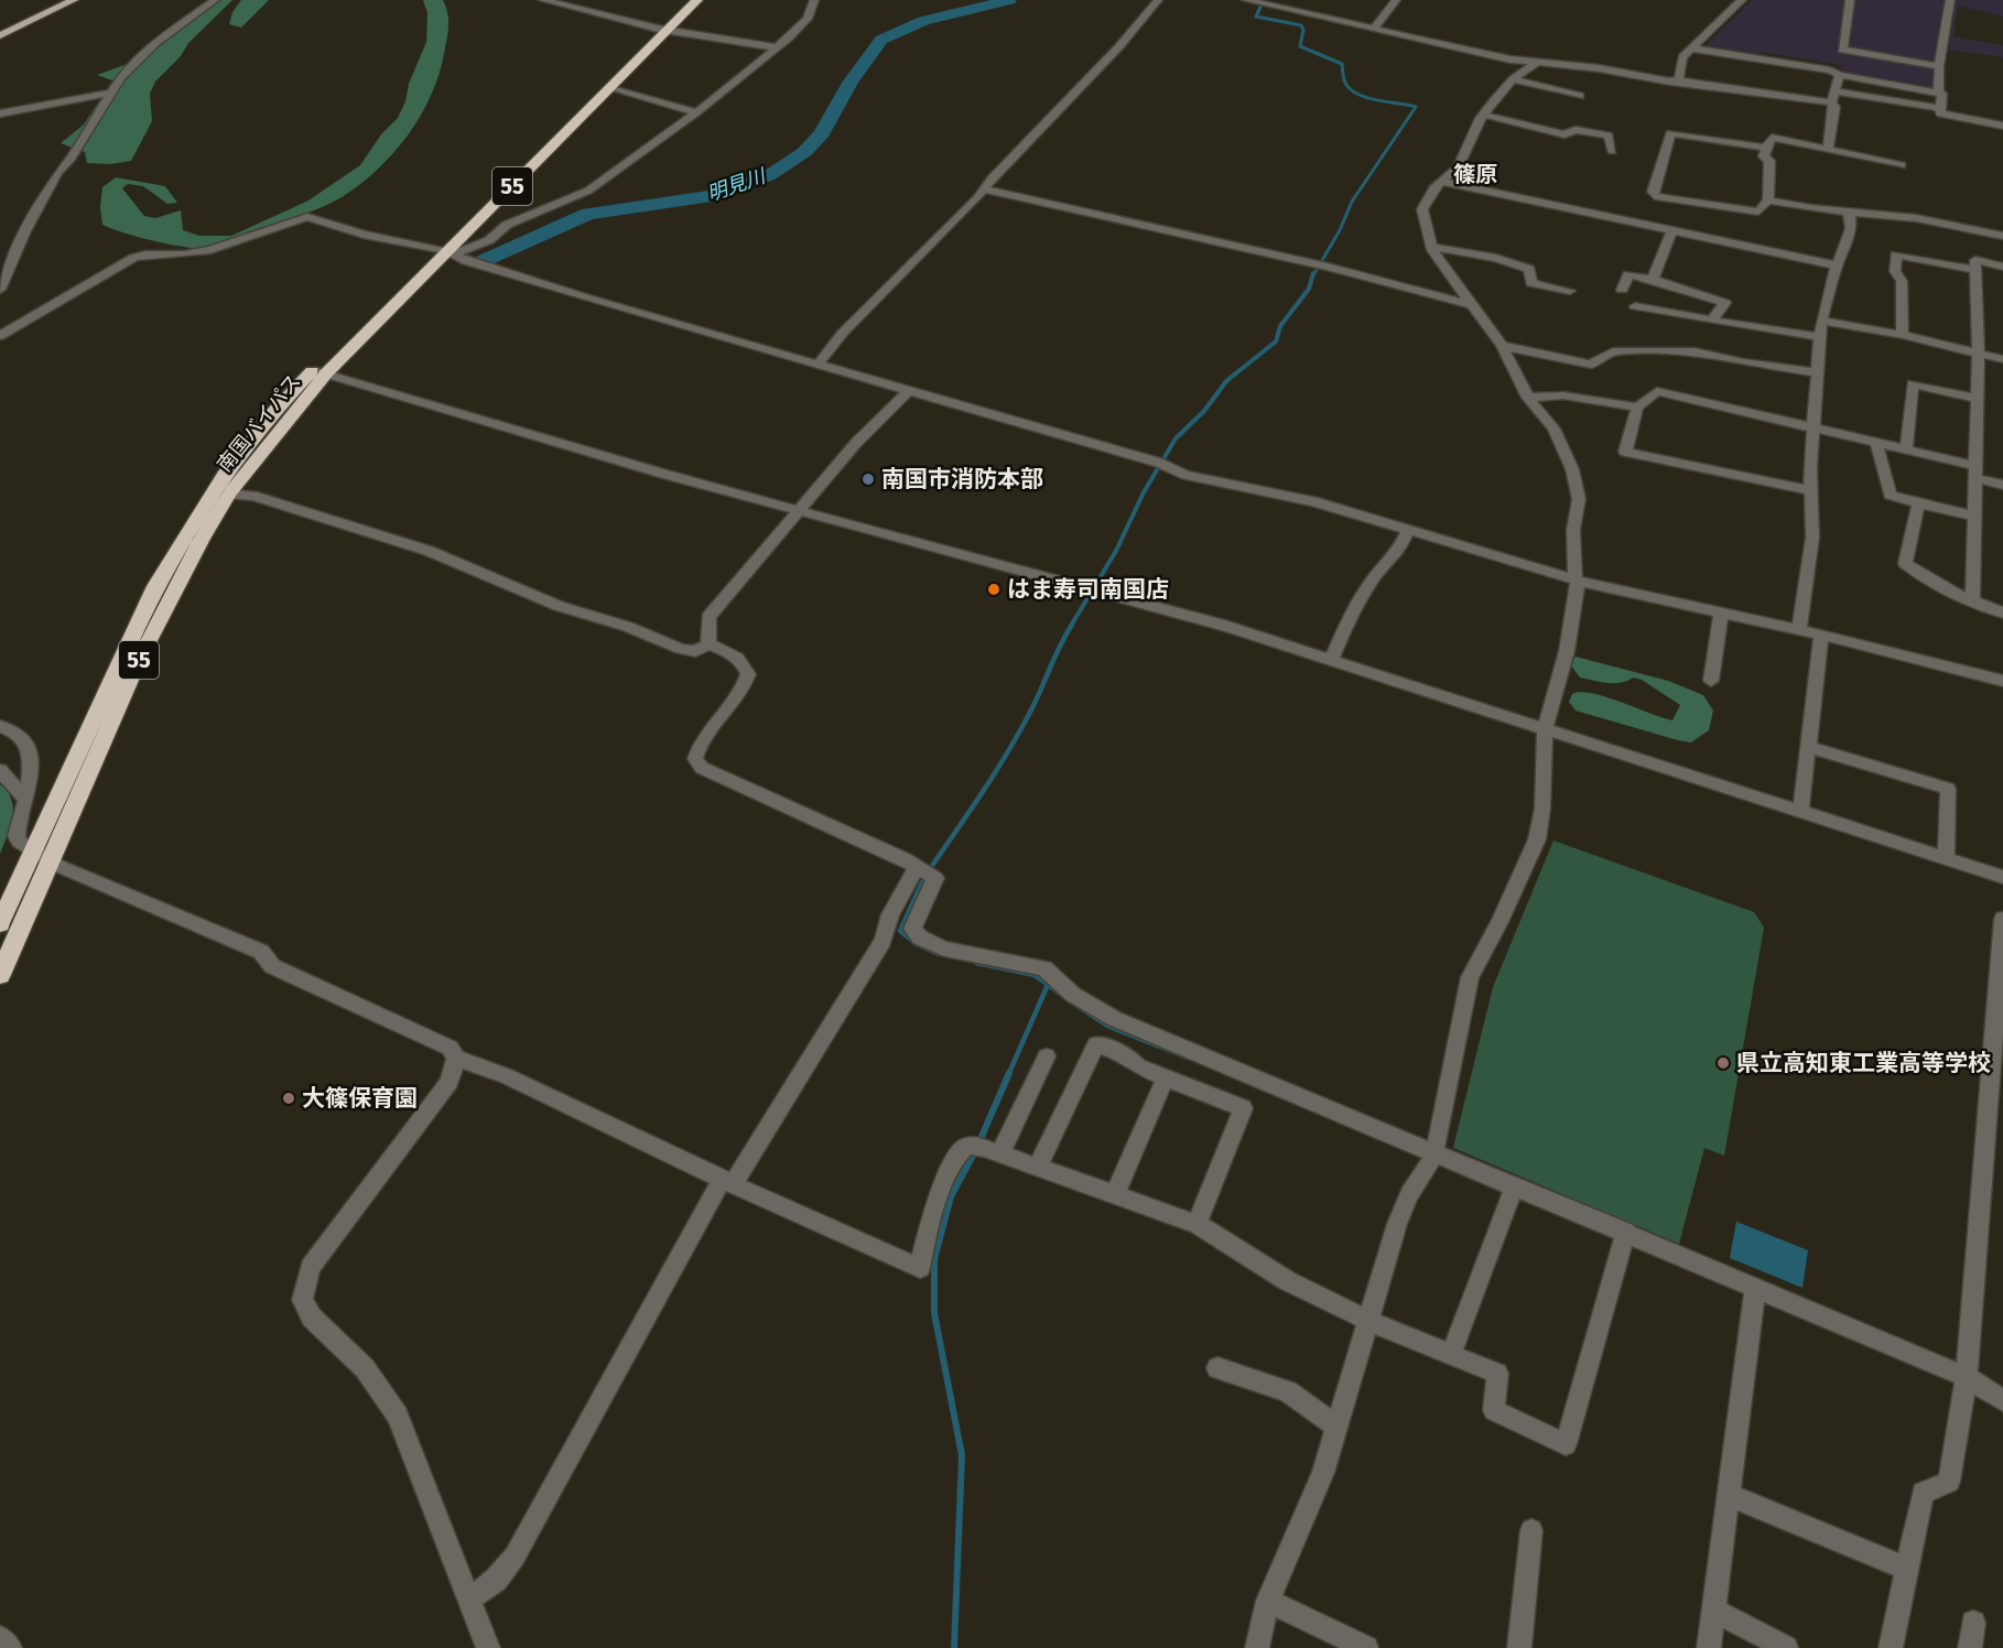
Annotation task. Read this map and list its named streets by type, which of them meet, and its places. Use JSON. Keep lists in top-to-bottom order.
{
  "streets": {
    "highway": ["55", "南国バイパス"]
  },
  "districts": ["篠原"],
  "water": ["明見川"],
  "places": [
    "南国市消防本部",
    "はま寿司南国店",
    "県立高知東工業高等学校",
    "大篠保育園"
  ]
}
